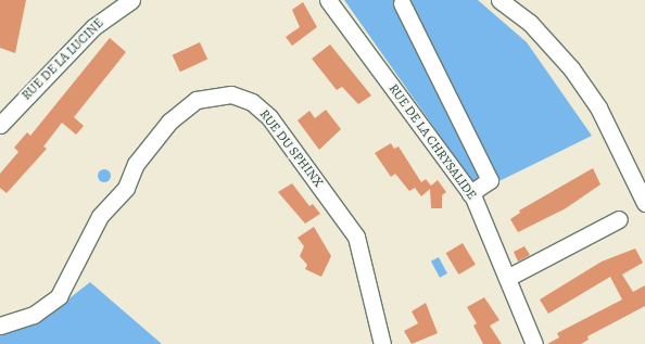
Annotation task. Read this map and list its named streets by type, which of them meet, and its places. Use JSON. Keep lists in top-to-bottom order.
{
  "streets": {
    "street": ["RUE DE LA LUCINE", "RUE DE LA CHRYSALIDE", "RUE DU SPHINX"]
  }
}
